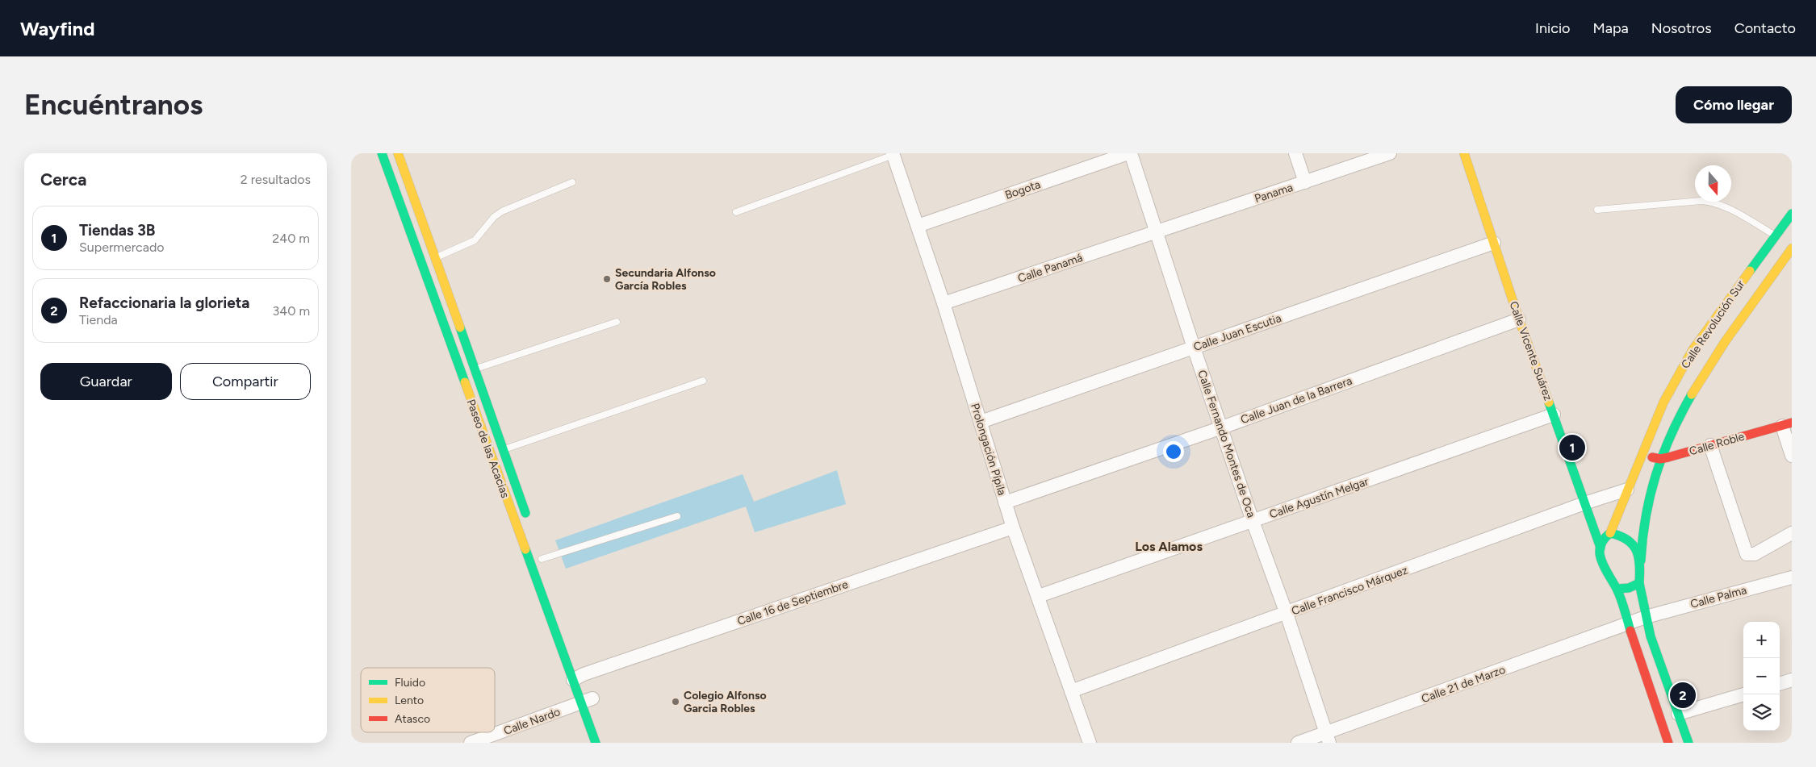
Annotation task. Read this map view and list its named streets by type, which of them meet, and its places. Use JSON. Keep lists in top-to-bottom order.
{
  "streets": {
    "main road": [
      "Calle Revolución Sur",
      "Calle Vicente Suárez",
      "Calle Roble",
      "Paseo de las Acacias"
    ],
    "street": [
      "Bogota",
      "Panama",
      "Calle Panamá",
      "Calle Juan Escutia",
      "Calle Juan de la Barrera",
      "Calle Fernando Montes de Oca",
      "Prolongación Pípila",
      "Calle Agustín Melgar",
      "Calle Francisco Márquez",
      "Calle Palma",
      "Calle 16 de Septiembre",
      "Calle 21 de Marzo",
      "Calle Nardo"
    ]
  },
  "crossings": [
    ["Bogota", "Calle Fernando Montes de Oca"],
    ["Bogota", "Prolongación Pípila"],
    ["Panama", "Calle Panamá"],
    ["Panama", "Calle Fernando Montes de Oca"],
    ["Calle Panamá", "Calle Fernando Montes de Oca"],
    ["Calle Panamá", "Prolongación Pípila"],
    ["Calle Revolución Sur", "Calle Vicente Suárez"],
    ["Calle Revolución Sur", "Calle Roble"],
    ["Calle Revolución Sur", "Calle Francisco Márquez"],
    ["Calle Juan Escutia", "Calle Vicente Suárez"],
    ["Calle Juan Escutia", "Calle Fernando Montes de Oca"],
    ["Calle Juan Escutia", "Prolongación Pípila"],
    ["Calle Vicente Suárez", "Calle Juan de la Barrera"],
    ["Calle Vicente Suárez", "Calle Agustín Melgar"],
    ["Calle Vicente Suárez", "Calle Francisco Márquez"],
    ["Calle Juan de la Barrera", "Calle Fernando Montes de Oca"],
    ["Calle Juan de la Barrera", "Prolongación Pípila"],
    ["Calle Fernando Montes de Oca", "Calle Agustín Melgar"],
    ["Calle Fernando Montes de Oca", "Calle Francisco Márquez"],
    ["Calle Fernando Montes de Oca", "Calle 21 de Marzo"],
    ["Paseo de las Acacias", "Calle 16 de Septiembre"],
    ["Paseo de las Acacias", "Calle Nardo"],
    ["Prolongación Pípila", "Calle Agustín Melgar"],
    ["Prolongación Pípila", "Calle Francisco Márquez"],
    ["Prolongación Pípila", "Calle 16 de Septiembre"],
    ["Calle Palma", "Calle 21 de Marzo"],
    ["Calle 16 de Septiembre", "Calle Nardo"]
  ],
  "districts": ["Los Alamos"],
  "places": ["Secundaria Alfonso García Robles", "Colegio Alfonso Garcia Robles"],
  "legend": ["Fluido", "Lento", "Atasco"],
  "north": "bottom",
  "page": {
    "header": "Wayfind",
    "nav": [
      "Inicio",
      "Mapa",
      "Nosotros",
      "Contacto"
    ],
    "buttons": [
      "Cómo llegar",
      ["Guardar", "Compartir"]
    ],
    "title": "Encuéntranos",
    "heading": ["Cerca", "2 resultados"],
    "list": [
      {
        "mark": "1",
        "name": "Tiendas 3B",
        "note": "Supermercado",
        "value": "240 m"
      },
      {
        "mark": "2",
        "name": "Refaccionaria la glorieta",
        "note": "Tienda",
        "value": "340 m"
      }
    ],
    "pins": ["1", "2"],
    "map_buttons": ["+", "−"]
  }
}
